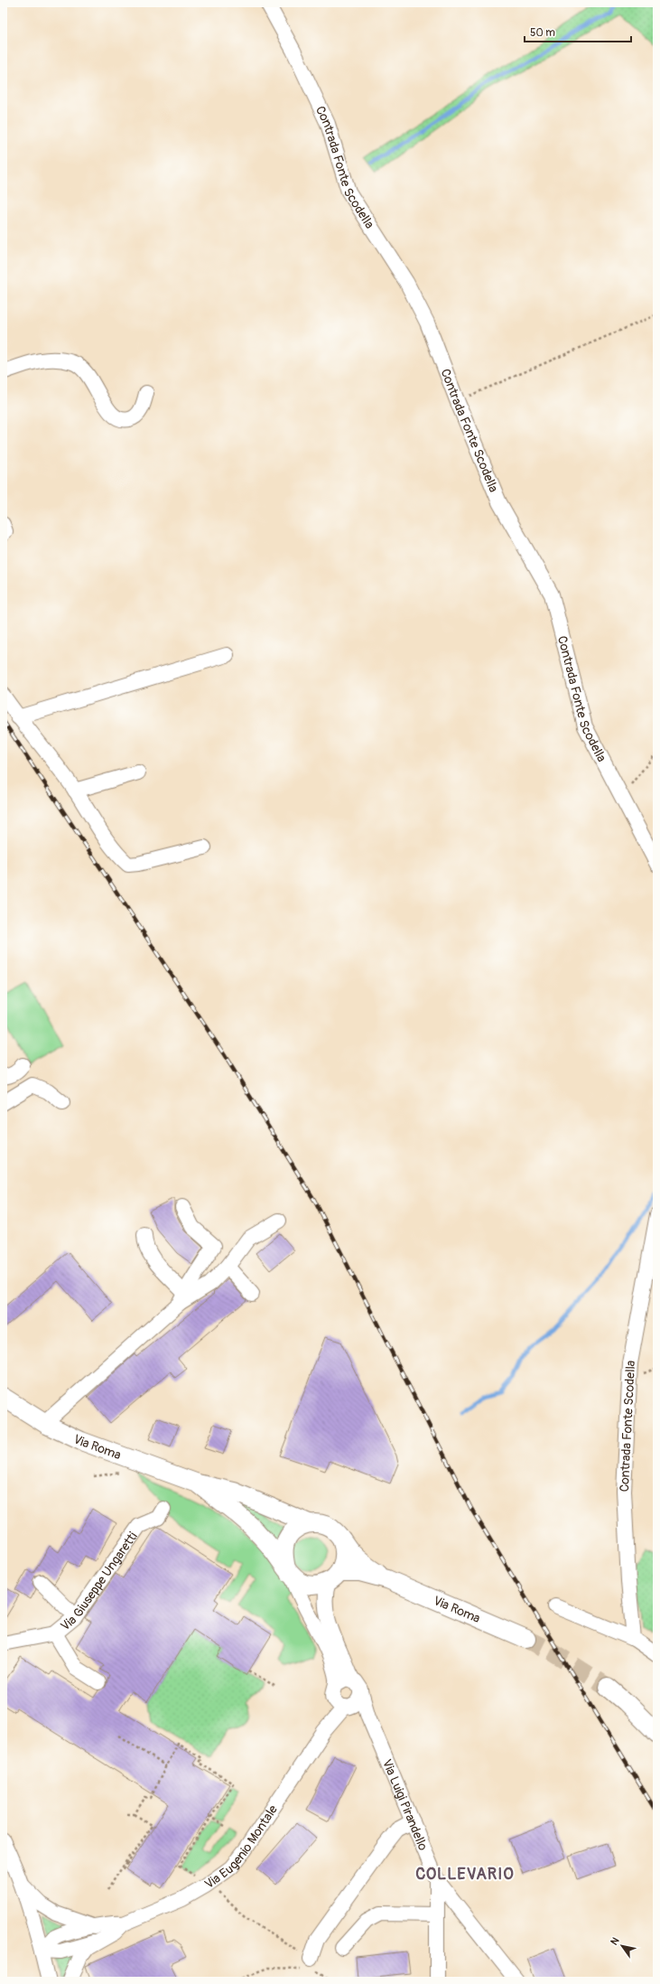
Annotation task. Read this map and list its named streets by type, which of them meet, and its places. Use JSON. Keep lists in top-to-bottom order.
{
  "streets": {
    "main road": ["Via Roma"],
    "street": [
      "Contrada Fonte Scodella",
      "Via Giuseppe Ungaretti",
      "Via Luigi Pirandello",
      "Via Eugenio Montale"
    ]
  },
  "crossings": [
    ["Via Luigi Pirandello", "Via Eugenio Montale"]
  ],
  "districts": ["COLLEVARIO"],
  "scale_bar": "50 m",
  "north": "top left"
}
